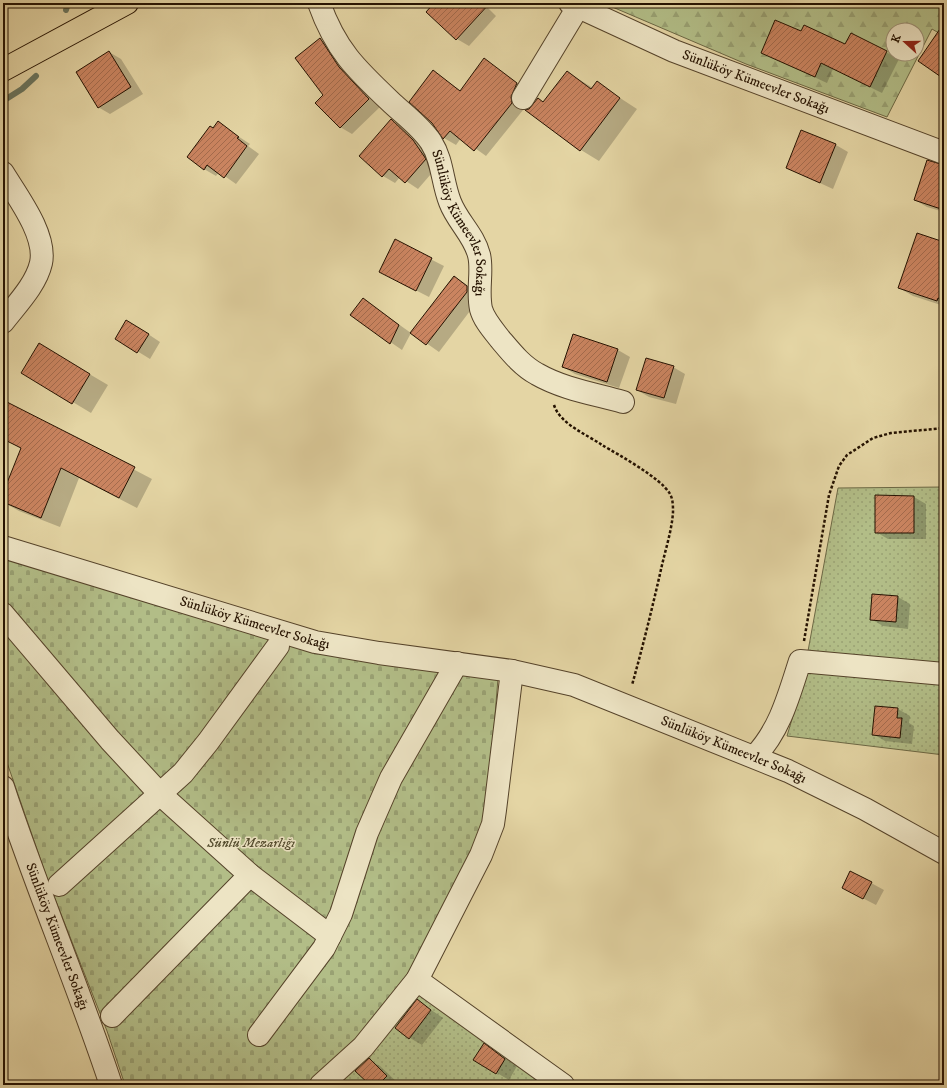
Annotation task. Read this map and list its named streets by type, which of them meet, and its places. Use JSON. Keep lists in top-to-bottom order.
{
  "streets": {
    "street": ["Sünlüköy Kümeevler Sokağı"]
  },
  "parks": ["Sünlü Mezarlığı"],
  "north": "left"
}
